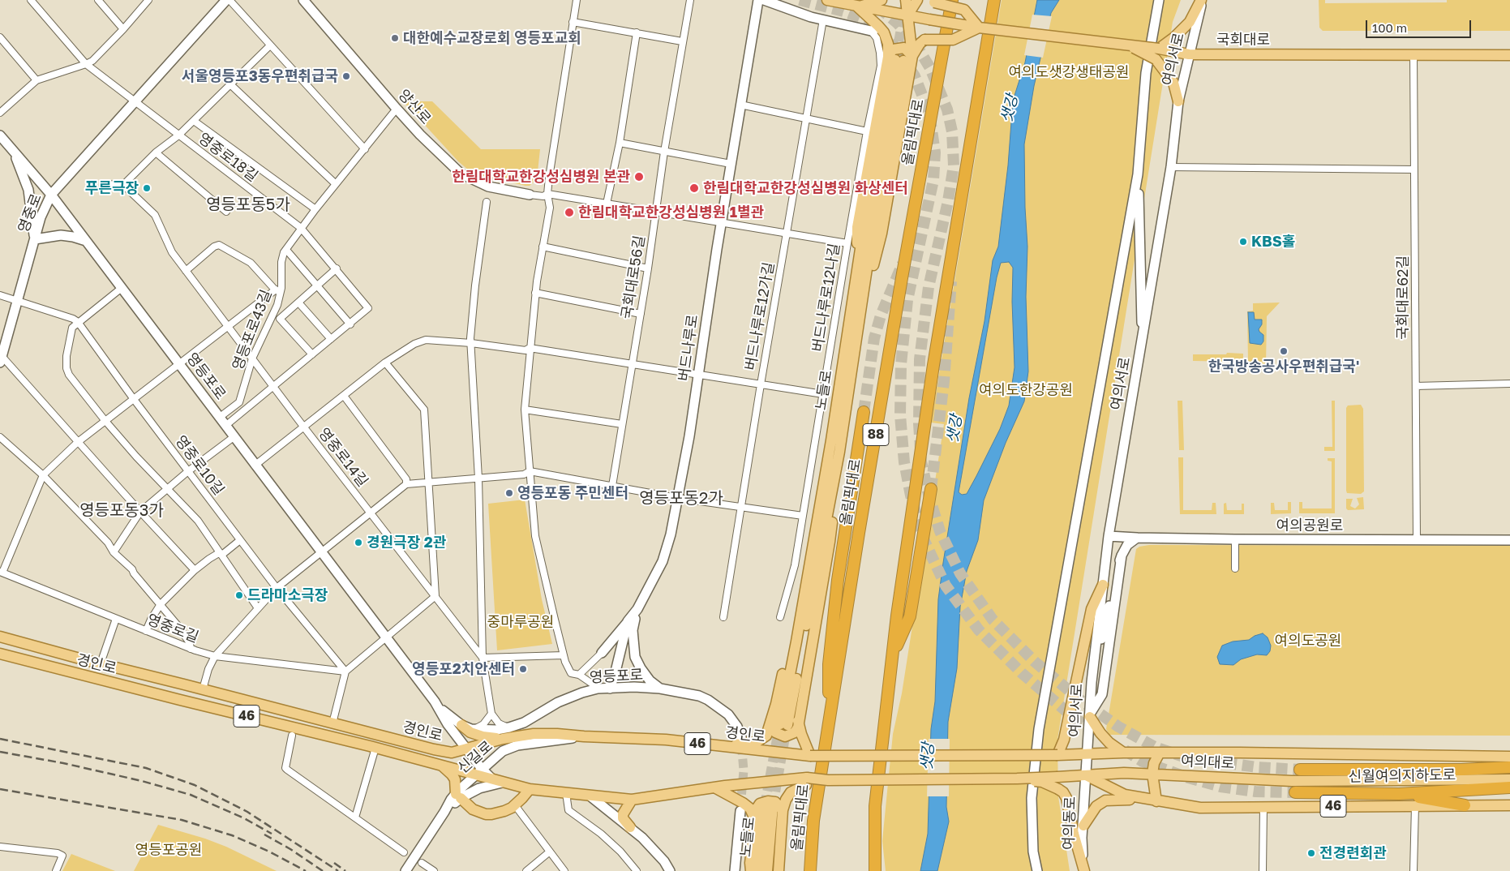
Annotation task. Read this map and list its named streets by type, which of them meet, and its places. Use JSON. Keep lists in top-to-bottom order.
{
  "streets": {
    "highway": ["올림픽대로", "88", "신월여의지하도로"],
    "main road": [
      "국회대로",
      "여의서로",
      "양산로",
      "영중로",
      "버드나루로",
      "영등포로",
      "노들로",
      "여의공원로",
      "경인로",
      "46",
      "신길로",
      "여의대로",
      "여의동로"
    ],
    "street": [
      "영중로18길",
      "국회대로56길",
      "버드나루로12나길",
      "국회대로62길",
      "버드나루로12가길",
      "영등포로43길",
      "영중로14길",
      "영중로10길",
      "영중로길"
    ]
  },
  "crossings": [
    ["국회대로", "여의서로"],
    ["국회대로", "국회대로62길"],
    ["여의서로", "여의공원로"],
    ["여의서로", "경인로"],
    ["여의서로", "여의대로"],
    ["여의서로", "여의동로"],
    ["양산로", "영등포로43길"],
    ["영중로18길", "영중로"],
    ["영중로18길", "영등포로43길"],
    ["영중로", "영등포로"],
    ["국회대로62길", "여의공원로"],
    ["영등포로43길", "영등포로"],
    ["영등포로43길", "영중로14길"],
    ["버드나루로", "영등포로"],
    ["영등포로", "경인로"],
    ["영등포로", "신길로"],
    ["영중로10길", "영중로길"],
    ["경인로", "신길로"],
    ["경인로", "여의대로"],
    ["여의대로", "여의동로"]
  ],
  "districts": ["영등포동5가", "영등포동2가", "영등포동3가"],
  "water": ["샛강"],
  "parks": [
    "여의도샛강생태공원",
    "여의도한강공원",
    "중마루공원",
    "여의도공원",
    "영등포공원"
  ],
  "places": [
    "대한예수교장로회 영등포교회",
    "서울영등포3동우편취급국",
    "한림대학교한강성심병원 본관",
    "푸른극장",
    "한림대학교한강성심병원 화상센터",
    "한림대학교한강성심병원 1별관",
    "KBS홀",
    "한국방송공사우편취급국'",
    "영등포동 주민센터",
    "경원극장 2관",
    "드라마소극장",
    "영등포2치안센터",
    "전경련회관"
  ],
  "scale_bar": "100 m"
}
